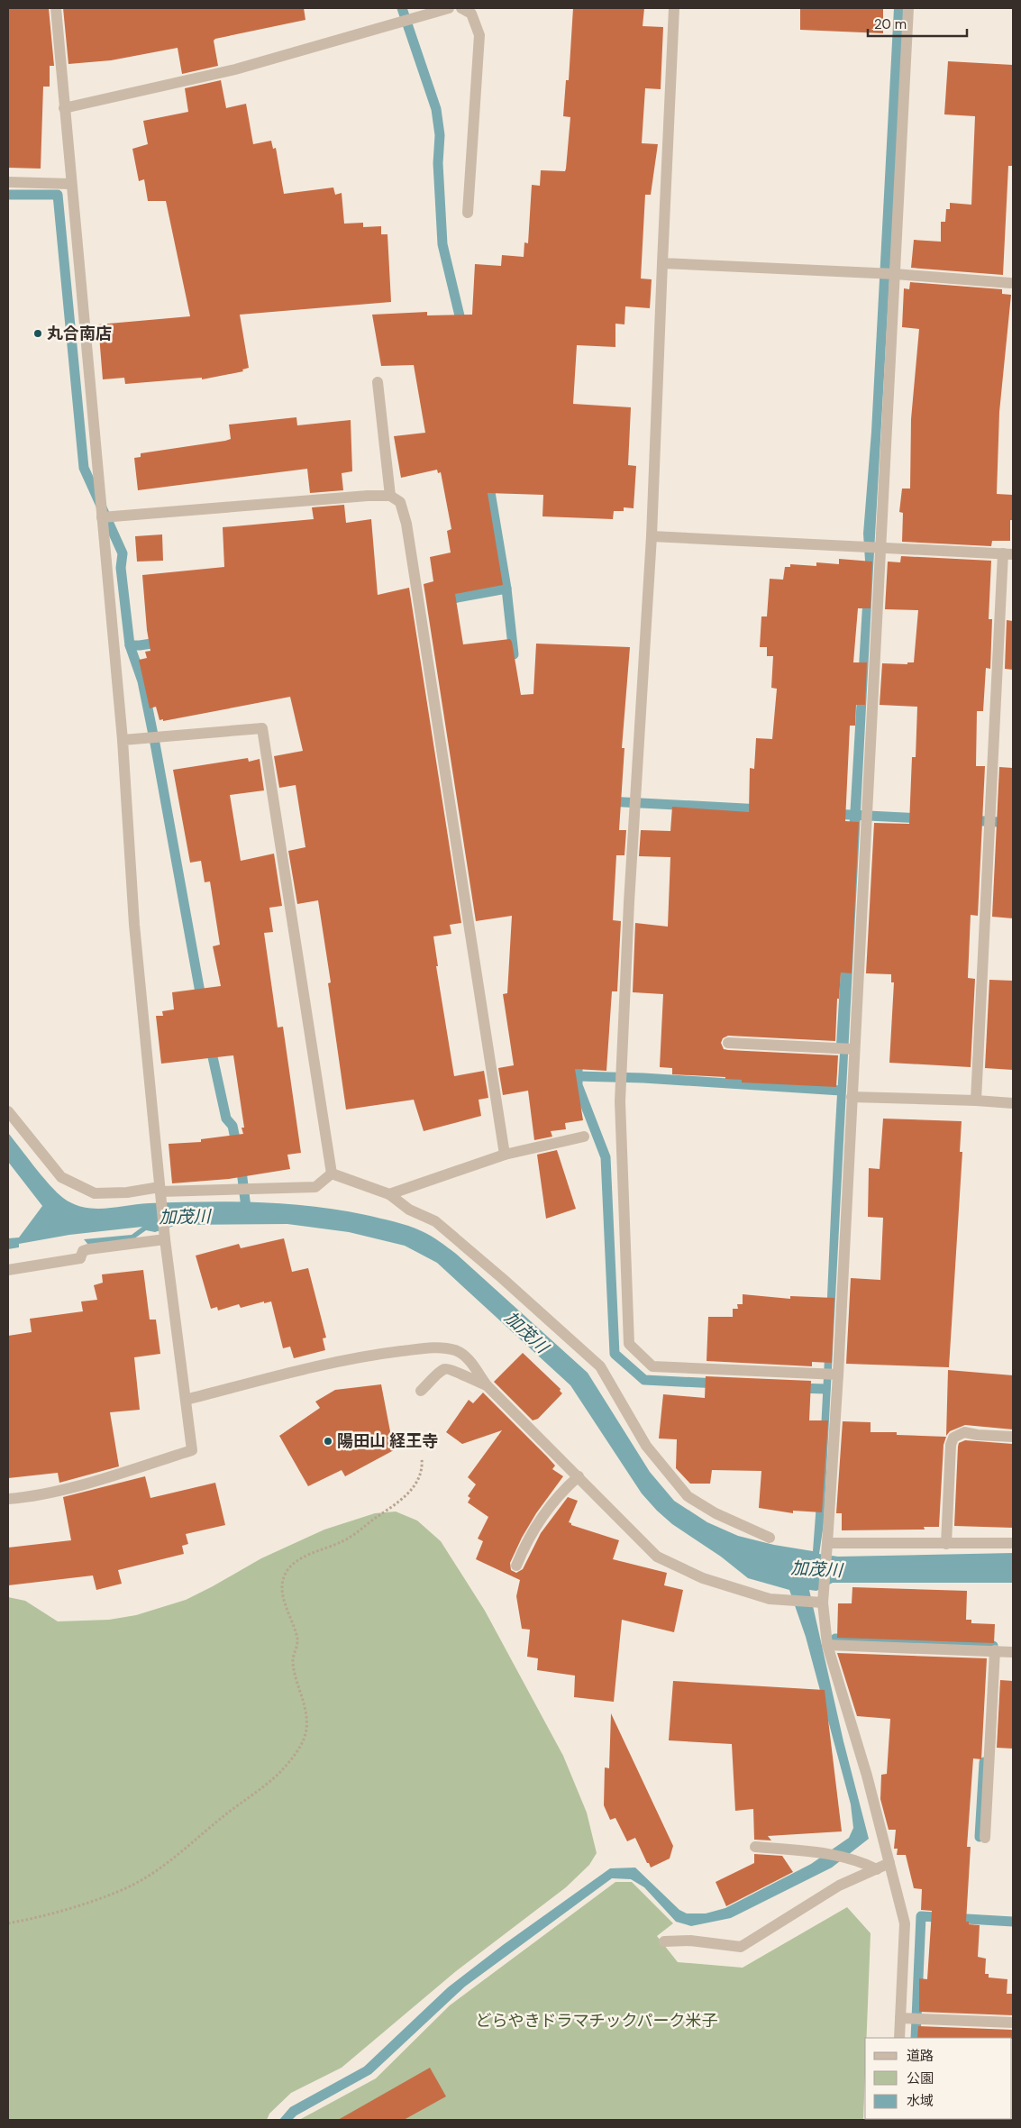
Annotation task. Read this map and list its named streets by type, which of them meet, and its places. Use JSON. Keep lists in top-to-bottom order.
{
  "water": ["加茂川"],
  "parks": ["どらやきドラマチックパーク米子"],
  "places": ["丸合南店", "陽田山 経王寺"],
  "legend": ["道路", "公園", "水域"],
  "scale_bar": "20 m"
}
